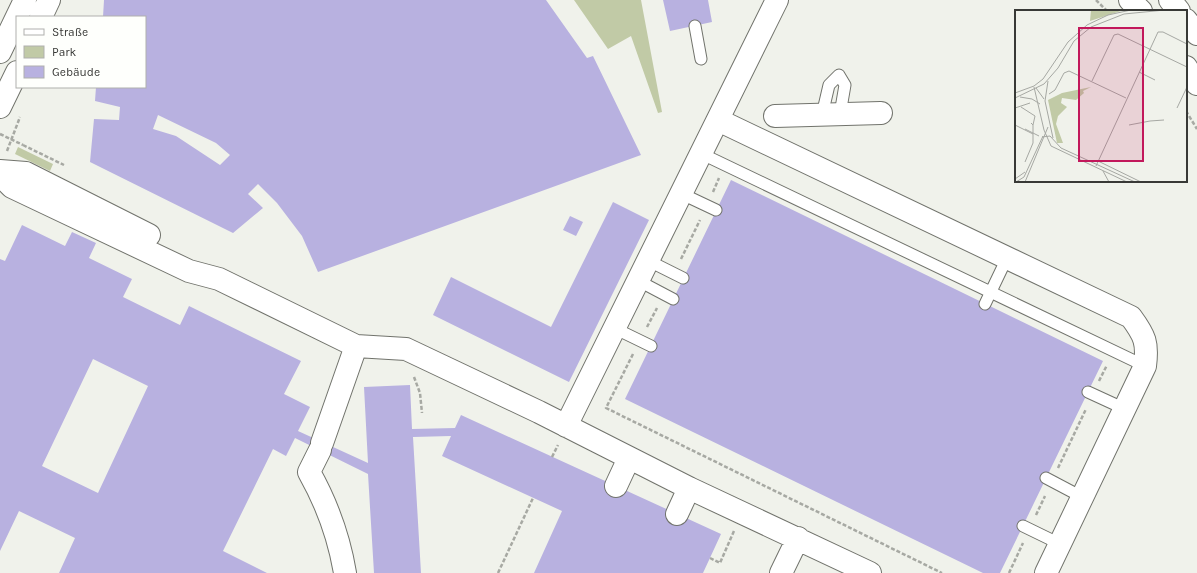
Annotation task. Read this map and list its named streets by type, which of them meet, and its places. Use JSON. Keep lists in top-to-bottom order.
{
  "legend": ["Straße", "Park", "Gebäude"]
}
